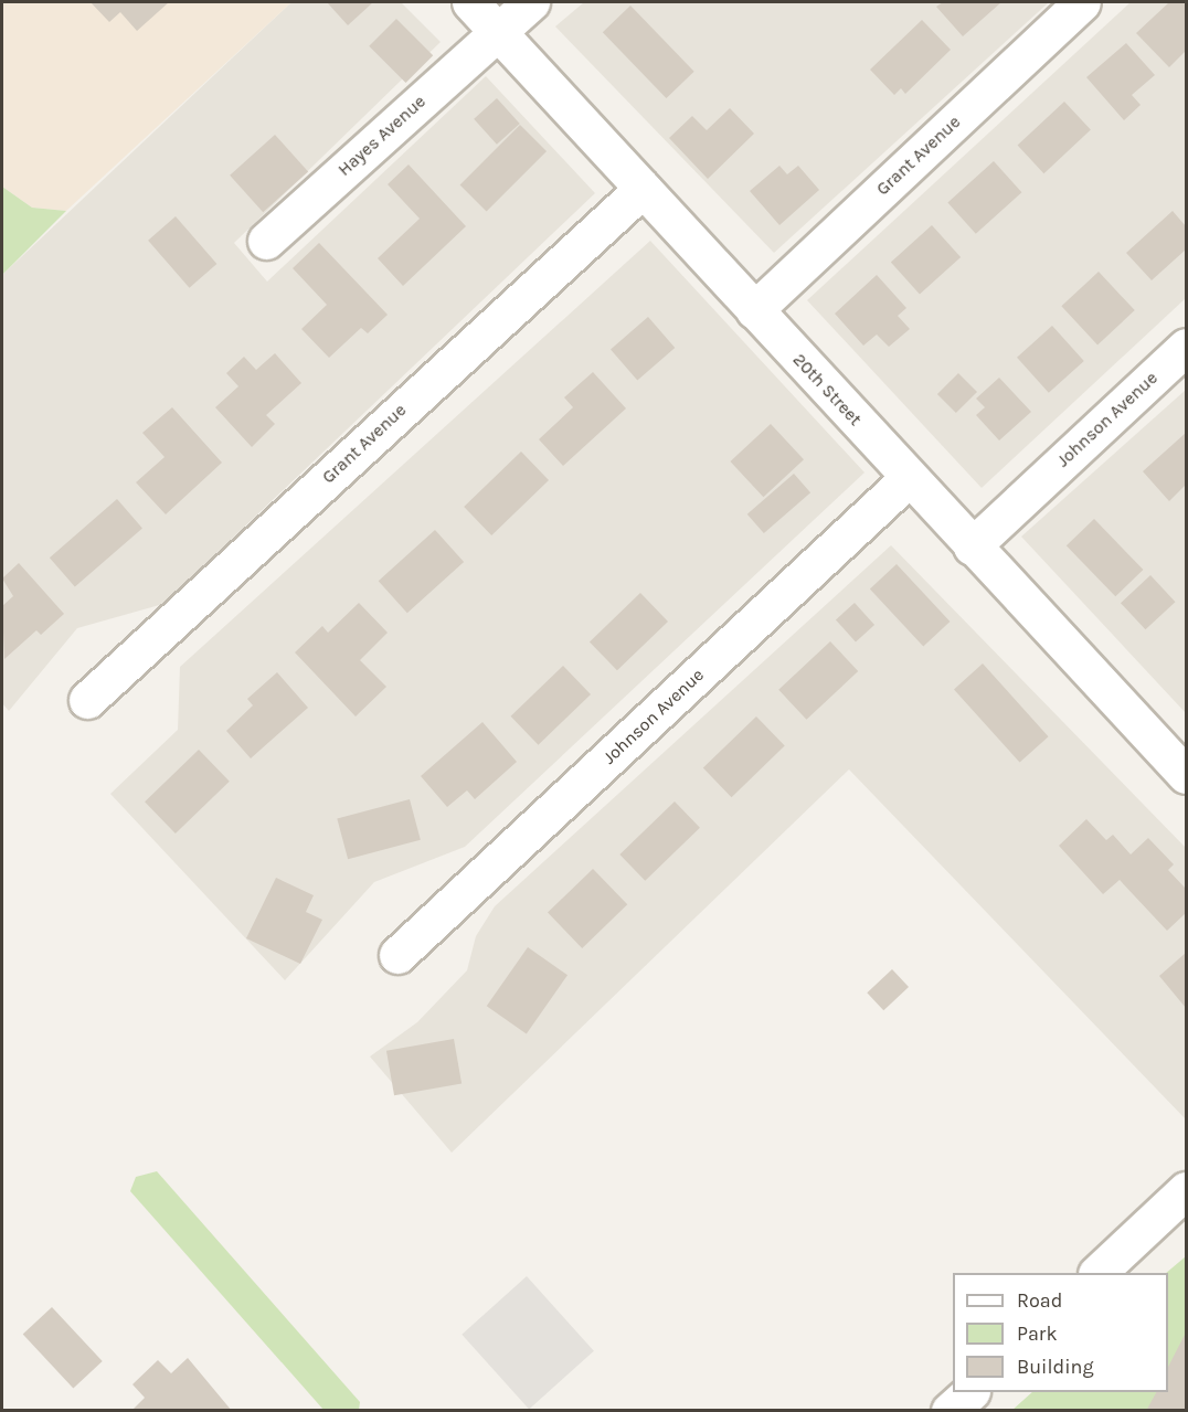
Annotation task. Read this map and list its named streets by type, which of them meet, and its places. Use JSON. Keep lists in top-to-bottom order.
{
  "streets": {
    "street": [
      "Hayes Avenue",
      "Grant Avenue",
      "20th Street",
      "Johnson Avenue"
    ]
  },
  "crossings": [
    ["Hayes Avenue", "20th Street"],
    ["Grant Avenue", "20th Street"],
    ["20th Street", "Johnson Avenue"]
  ],
  "legend": ["Road", "Park", "Building"]
}
